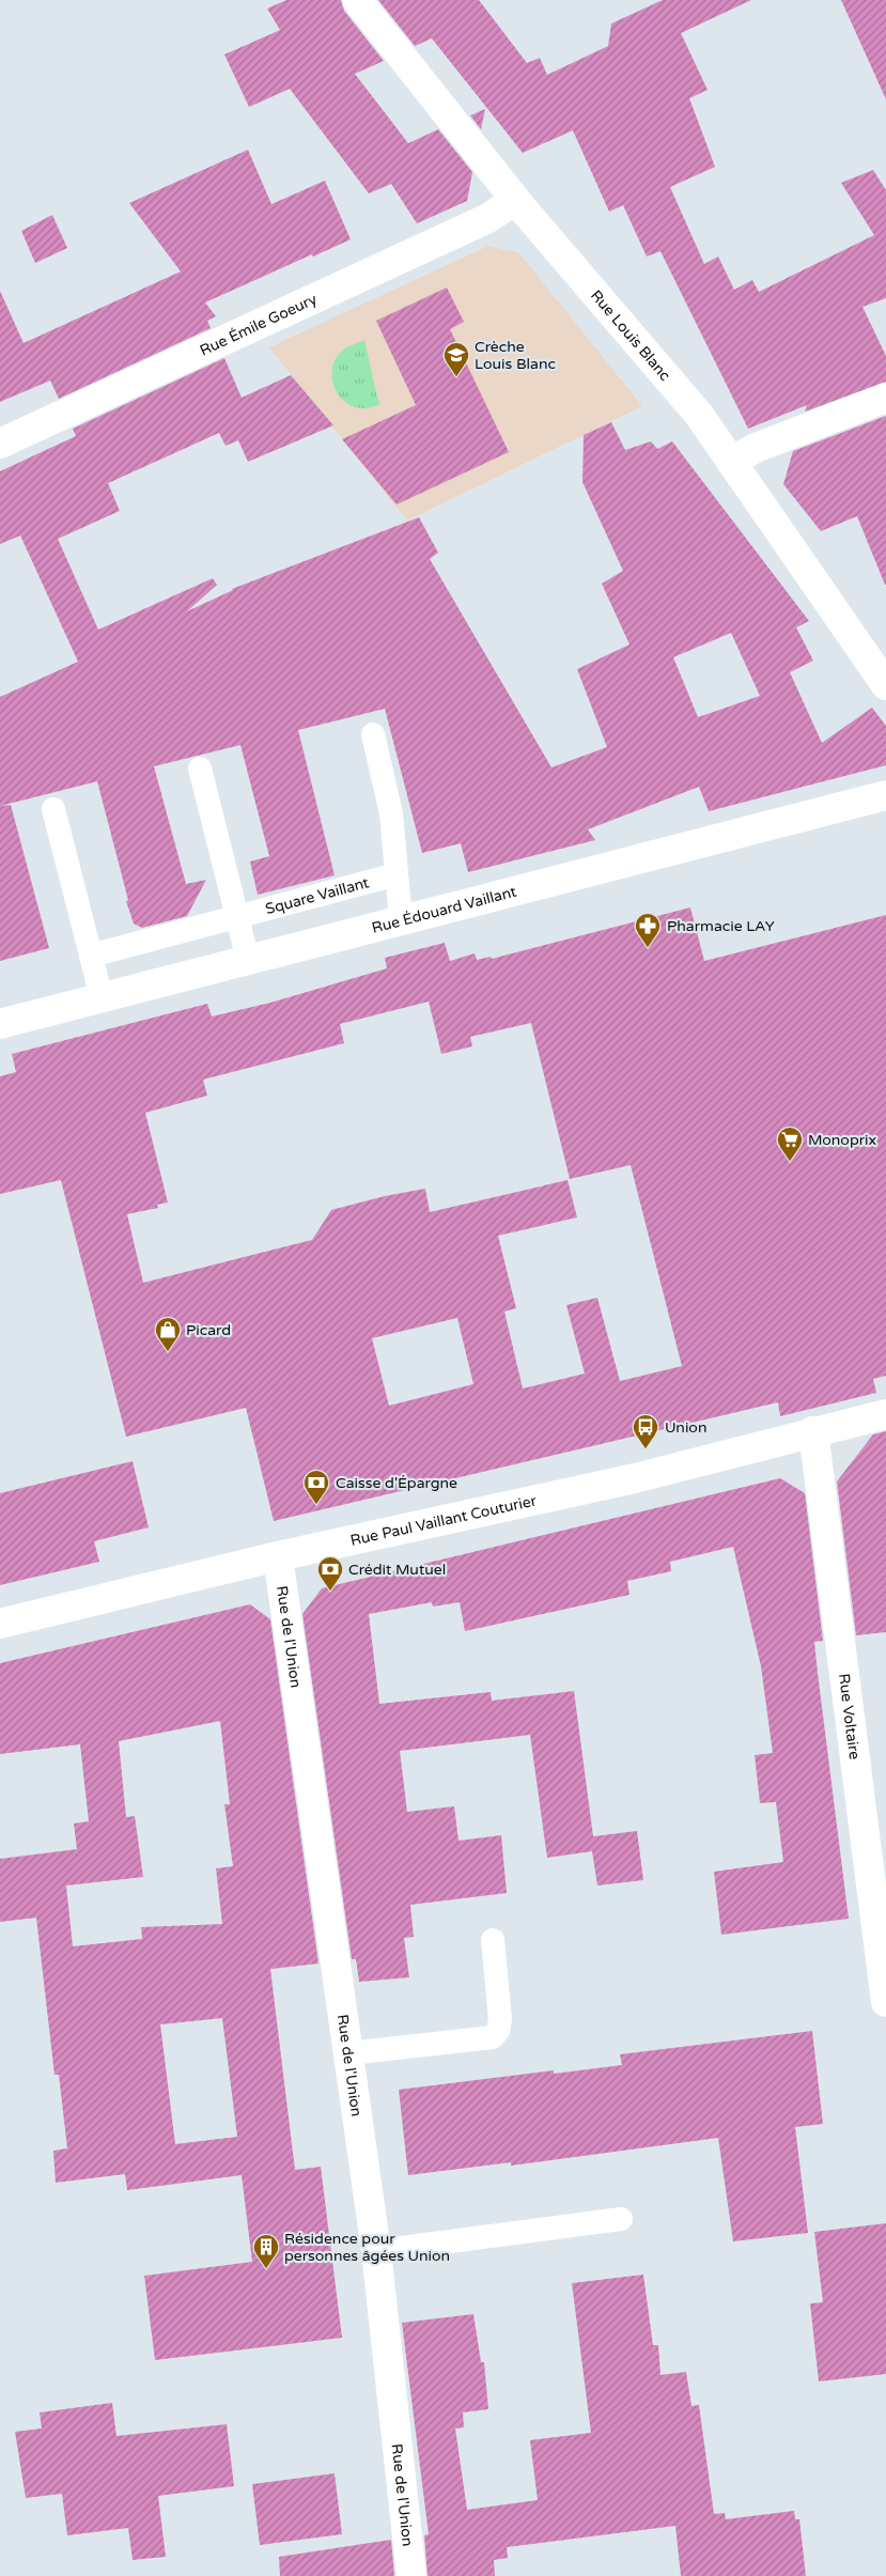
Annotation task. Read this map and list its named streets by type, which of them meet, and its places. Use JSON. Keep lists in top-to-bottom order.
{
  "streets": {
    "street": [
      "Rue Émile Goeury",
      "Rue Louis Blanc",
      "Rue Édouard Vaillant",
      "Rue Paul Vaillant Couturier",
      "Rue de l'Union",
      "Rue Voltaire"
    ],
    "lane": ["Square Vaillant"]
  },
  "crossings": [
    ["Rue Émile Goeury", "Rue Louis Blanc"],
    ["Rue Paul Vaillant Couturier", "Rue de l'Union"],
    ["Rue Paul Vaillant Couturier", "Rue Voltaire"]
  ],
  "places": {
    "school or university": ["Crèche Louis Blanc"],
    "pharmacy": ["Pharmacie LAY"],
    "supermarket": ["Monoprix"],
    "shop": ["Picard"],
    "bus stop": ["Union"],
    "bank": ["Caisse d'Épargne", "Crédit Mutuel"],
    "building": ["Résidence pour personnes âgées Union"]
  }
}
